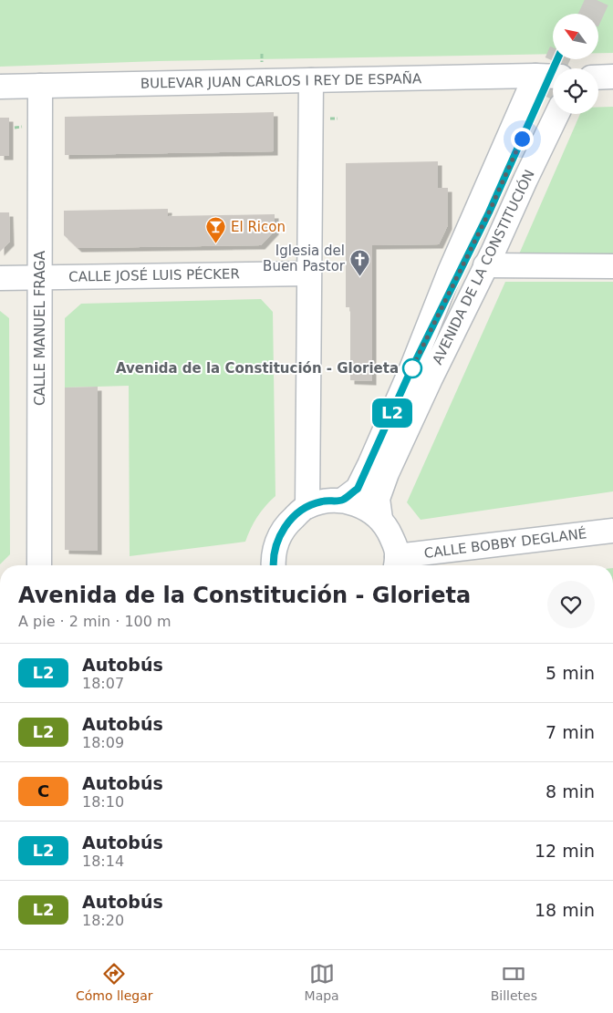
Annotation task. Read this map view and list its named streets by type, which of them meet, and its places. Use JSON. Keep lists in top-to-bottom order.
{
  "streets": {
    "street": [
      "BULEVAR JUAN CARLOS I REY DE ESPAÑA",
      "AVENIDA DE LA CONSTITUCIÓN",
      "CALLE JOSÉ LUIS PÉCKER",
      "CALLE MANUEL FRAGA",
      "CALLE BOBBY DEGLANÉ"
    ]
  },
  "crossings": [
    ["BULEVAR JUAN CARLOS I REY DE ESPAÑA", "AVENIDA DE LA CONSTITUCIÓN"],
    ["BULEVAR JUAN CARLOS I REY DE ESPAÑA", "CALLE MANUEL FRAGA"],
    ["CALLE JOSÉ LUIS PÉCKER", "CALLE MANUEL FRAGA"]
  ],
  "places": {
    "bar": ["El Ricon"],
    "church": ["Iglesia del Buen Pastor"],
    "other": ["Avenida de la Constitución - Glorieta"]
  },
  "lines": ["bus line L2"],
  "north": "top left",
  "page": {
    "on_map": "L2",
    "heading": ["Avenida de la Constitución - Glorieta", "A pie · 2 min · 100 m"],
    "list": [
      {
        "mark": "L2",
        "name": "Autobús",
        "note": "18:07",
        "value": "5 min"
      },
      {
        "mark": "L2",
        "name": "Autobús",
        "note": "18:09",
        "value": "7 min"
      },
      {
        "mark": "C",
        "name": "Autobús",
        "note": "18:10",
        "value": "8 min"
      },
      {
        "mark": "L2",
        "name": "Autobús",
        "note": "18:14",
        "value": "12 min"
      },
      {
        "mark": "L2",
        "name": "Autobús",
        "note": "18:20",
        "value": "18 min"
      }
    ],
    "tabs": ["Cómo llegar", "Mapa", "Billetes"]
  }
}
